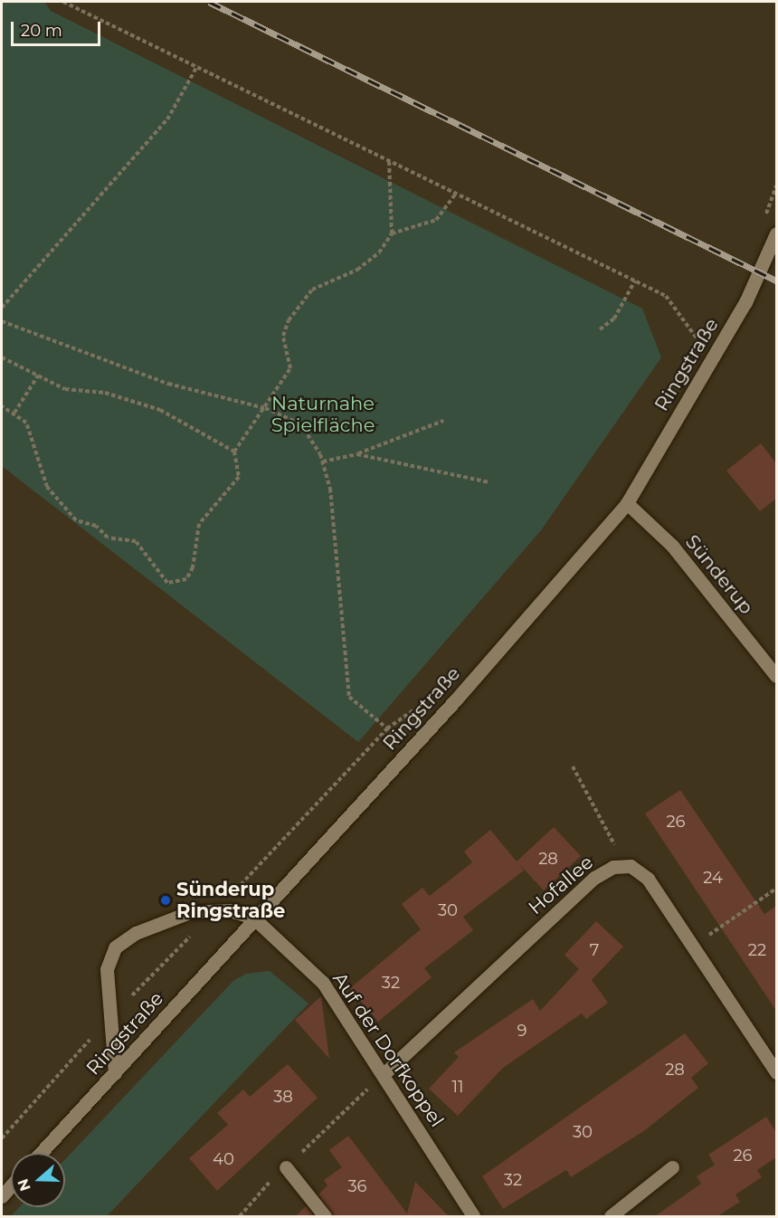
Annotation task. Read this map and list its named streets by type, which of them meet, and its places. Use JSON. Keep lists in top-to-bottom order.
{
  "streets": {
    "street": [
      "Ringstraße",
      "Sünderup",
      "Hofallee",
      "Auf der Dorfkoppel"
    ]
  },
  "crossings": [
    ["Ringstraße", "Sünderup"],
    ["Ringstraße", "Auf der Dorfkoppel"],
    ["Hofallee", "Auf der Dorfkoppel"]
  ],
  "parks": ["Naturnahe Spielfläche"],
  "places": ["Sünderup Ringstraße"],
  "house_numbers": [
    "26",
    "28",
    "24",
    "30",
    "7",
    "22",
    "32",
    "9",
    "28",
    "11",
    "38",
    "30",
    "26",
    "40",
    "32",
    "36"
  ],
  "scale_bar": "20 m",
  "north": "left"
}
